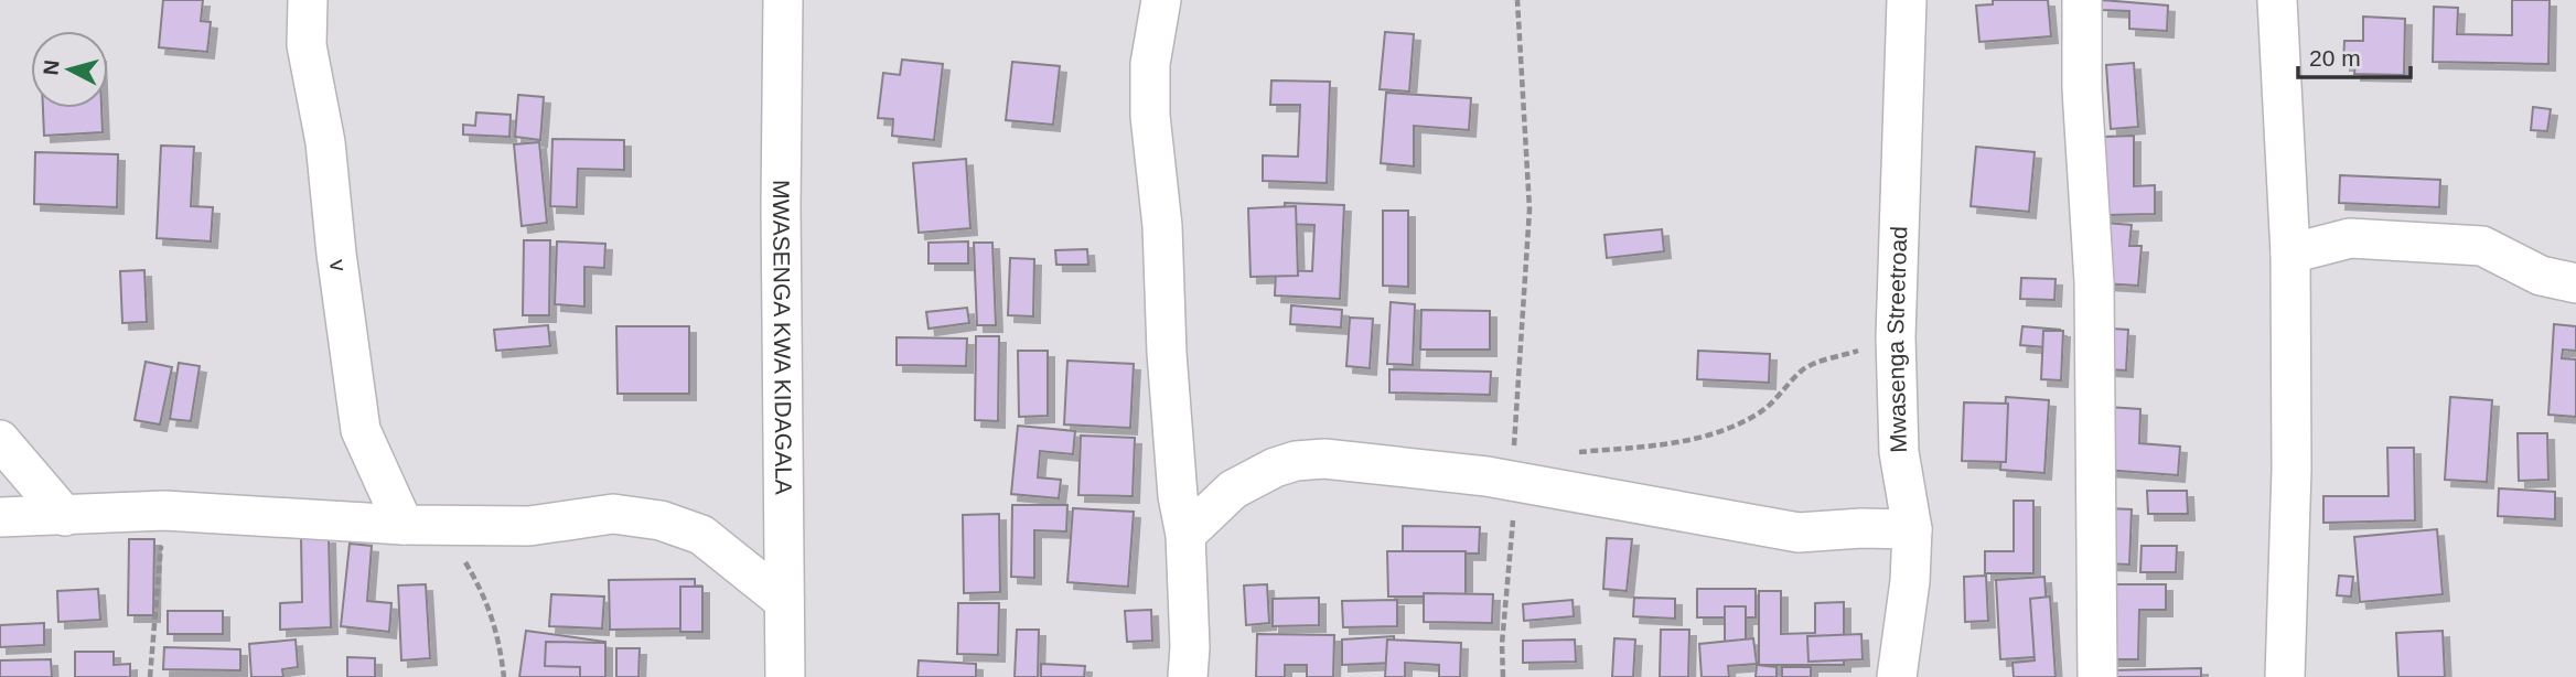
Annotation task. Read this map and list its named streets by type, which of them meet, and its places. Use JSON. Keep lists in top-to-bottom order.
{
  "streets": {
    "street": ["v", "MWASENGA KWA KIDAGALA", "Mwasenga Streetroad"]
  },
  "scale_bar": "20 m",
  "north": "left"
}
